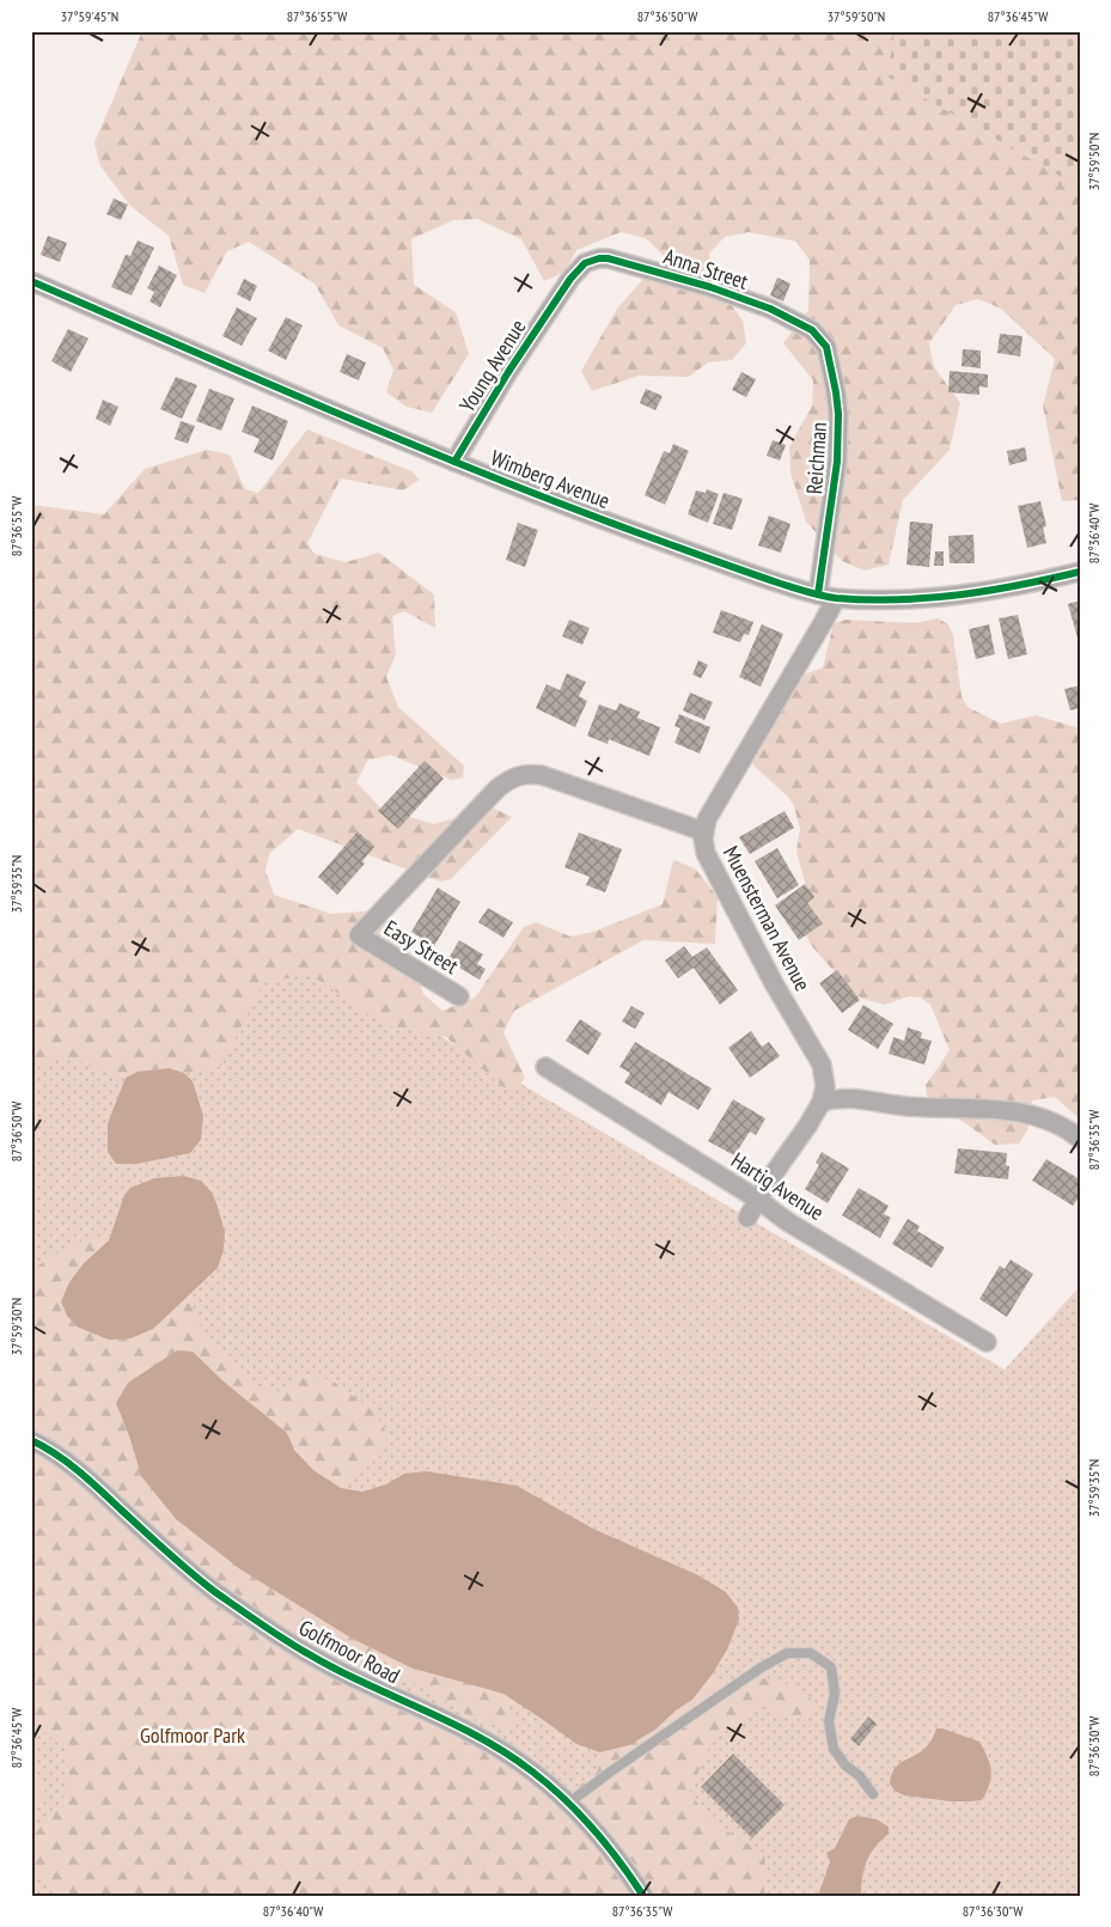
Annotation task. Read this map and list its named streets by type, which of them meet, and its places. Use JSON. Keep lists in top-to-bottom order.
{
  "streets": {
    "street": [
      "Anna Street",
      "Young Avenue",
      "Reichman",
      "Wimberg Avenue",
      "Muensterman Avenue",
      "Easy Street",
      "Hartig Avenue",
      "Golfmoor Road"
    ]
  },
  "crossings": [
    ["Anna Street", "Young Avenue"],
    ["Anna Street", "Reichman"],
    ["Young Avenue", "Wimberg Avenue"],
    ["Reichman", "Wimberg Avenue"],
    ["Reichman", "Muensterman Avenue"],
    ["Muensterman Avenue", "Easy Street"]
  ],
  "parks": ["Golfmoor Park"],
  "coordinates": [
    "37°59'45\"N",
    "87°36'55\"W",
    "87°36'50\"W",
    "37°59'50\"N",
    "87°36'45\"W",
    "87°36'40\"W",
    "37°59'35\"N",
    "87°36'35\"W",
    "37°59'30\"N",
    "87°36'30\"W"
  ]
}
